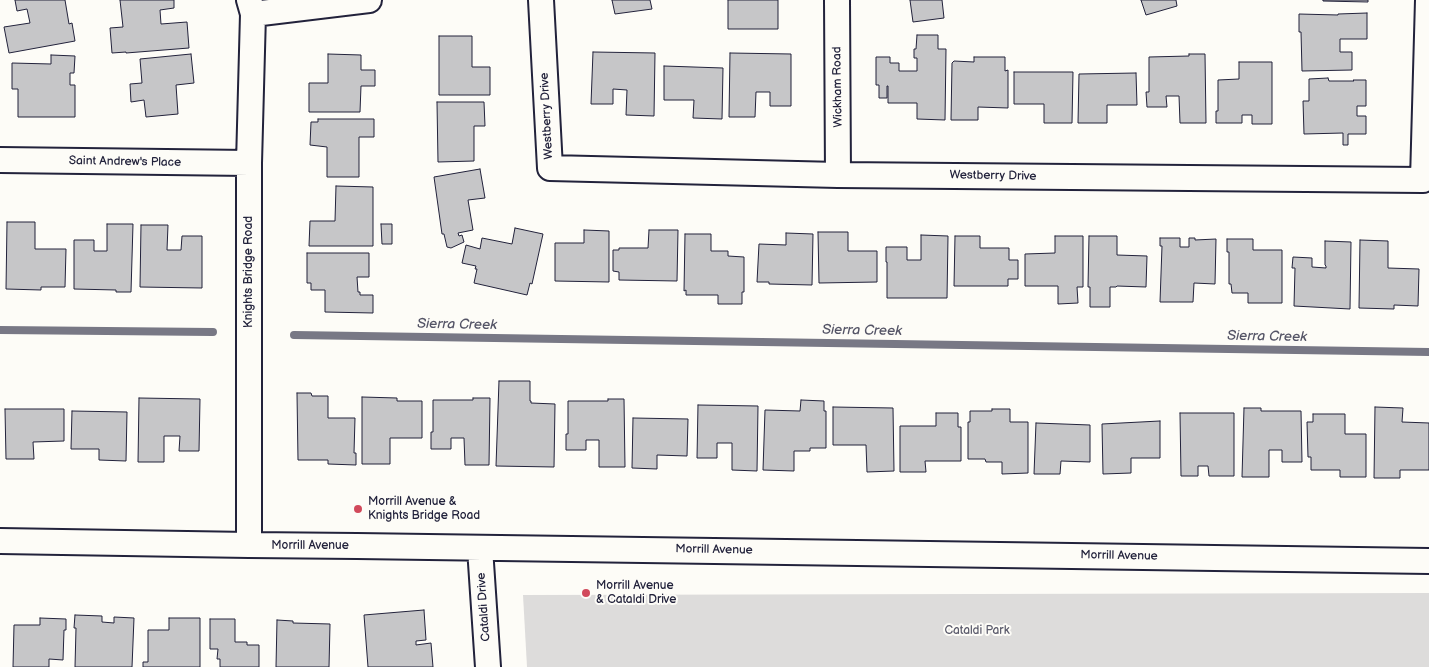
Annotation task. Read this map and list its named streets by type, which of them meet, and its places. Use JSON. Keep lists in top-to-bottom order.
{
  "streets": {
    "street": [
      "Wickham Road",
      "Westberry Drive",
      "Saint Andrew's Place",
      "Knights Bridge Road",
      "Morrill Avenue",
      "Cataldi Drive"
    ]
  },
  "crossings": [
    ["Wickham Road", "Westberry Drive"],
    ["Saint Andrew's Place", "Knights Bridge Road"],
    ["Knights Bridge Road", "Morrill Avenue"],
    ["Morrill Avenue", "Cataldi Drive"]
  ],
  "water": ["Sierra Creek"],
  "parks": ["Cataldi Park"],
  "places": ["Morrill Avenue & Knights Bridge Road", "Morrill Avenue & Cataldi Drive"]
}
